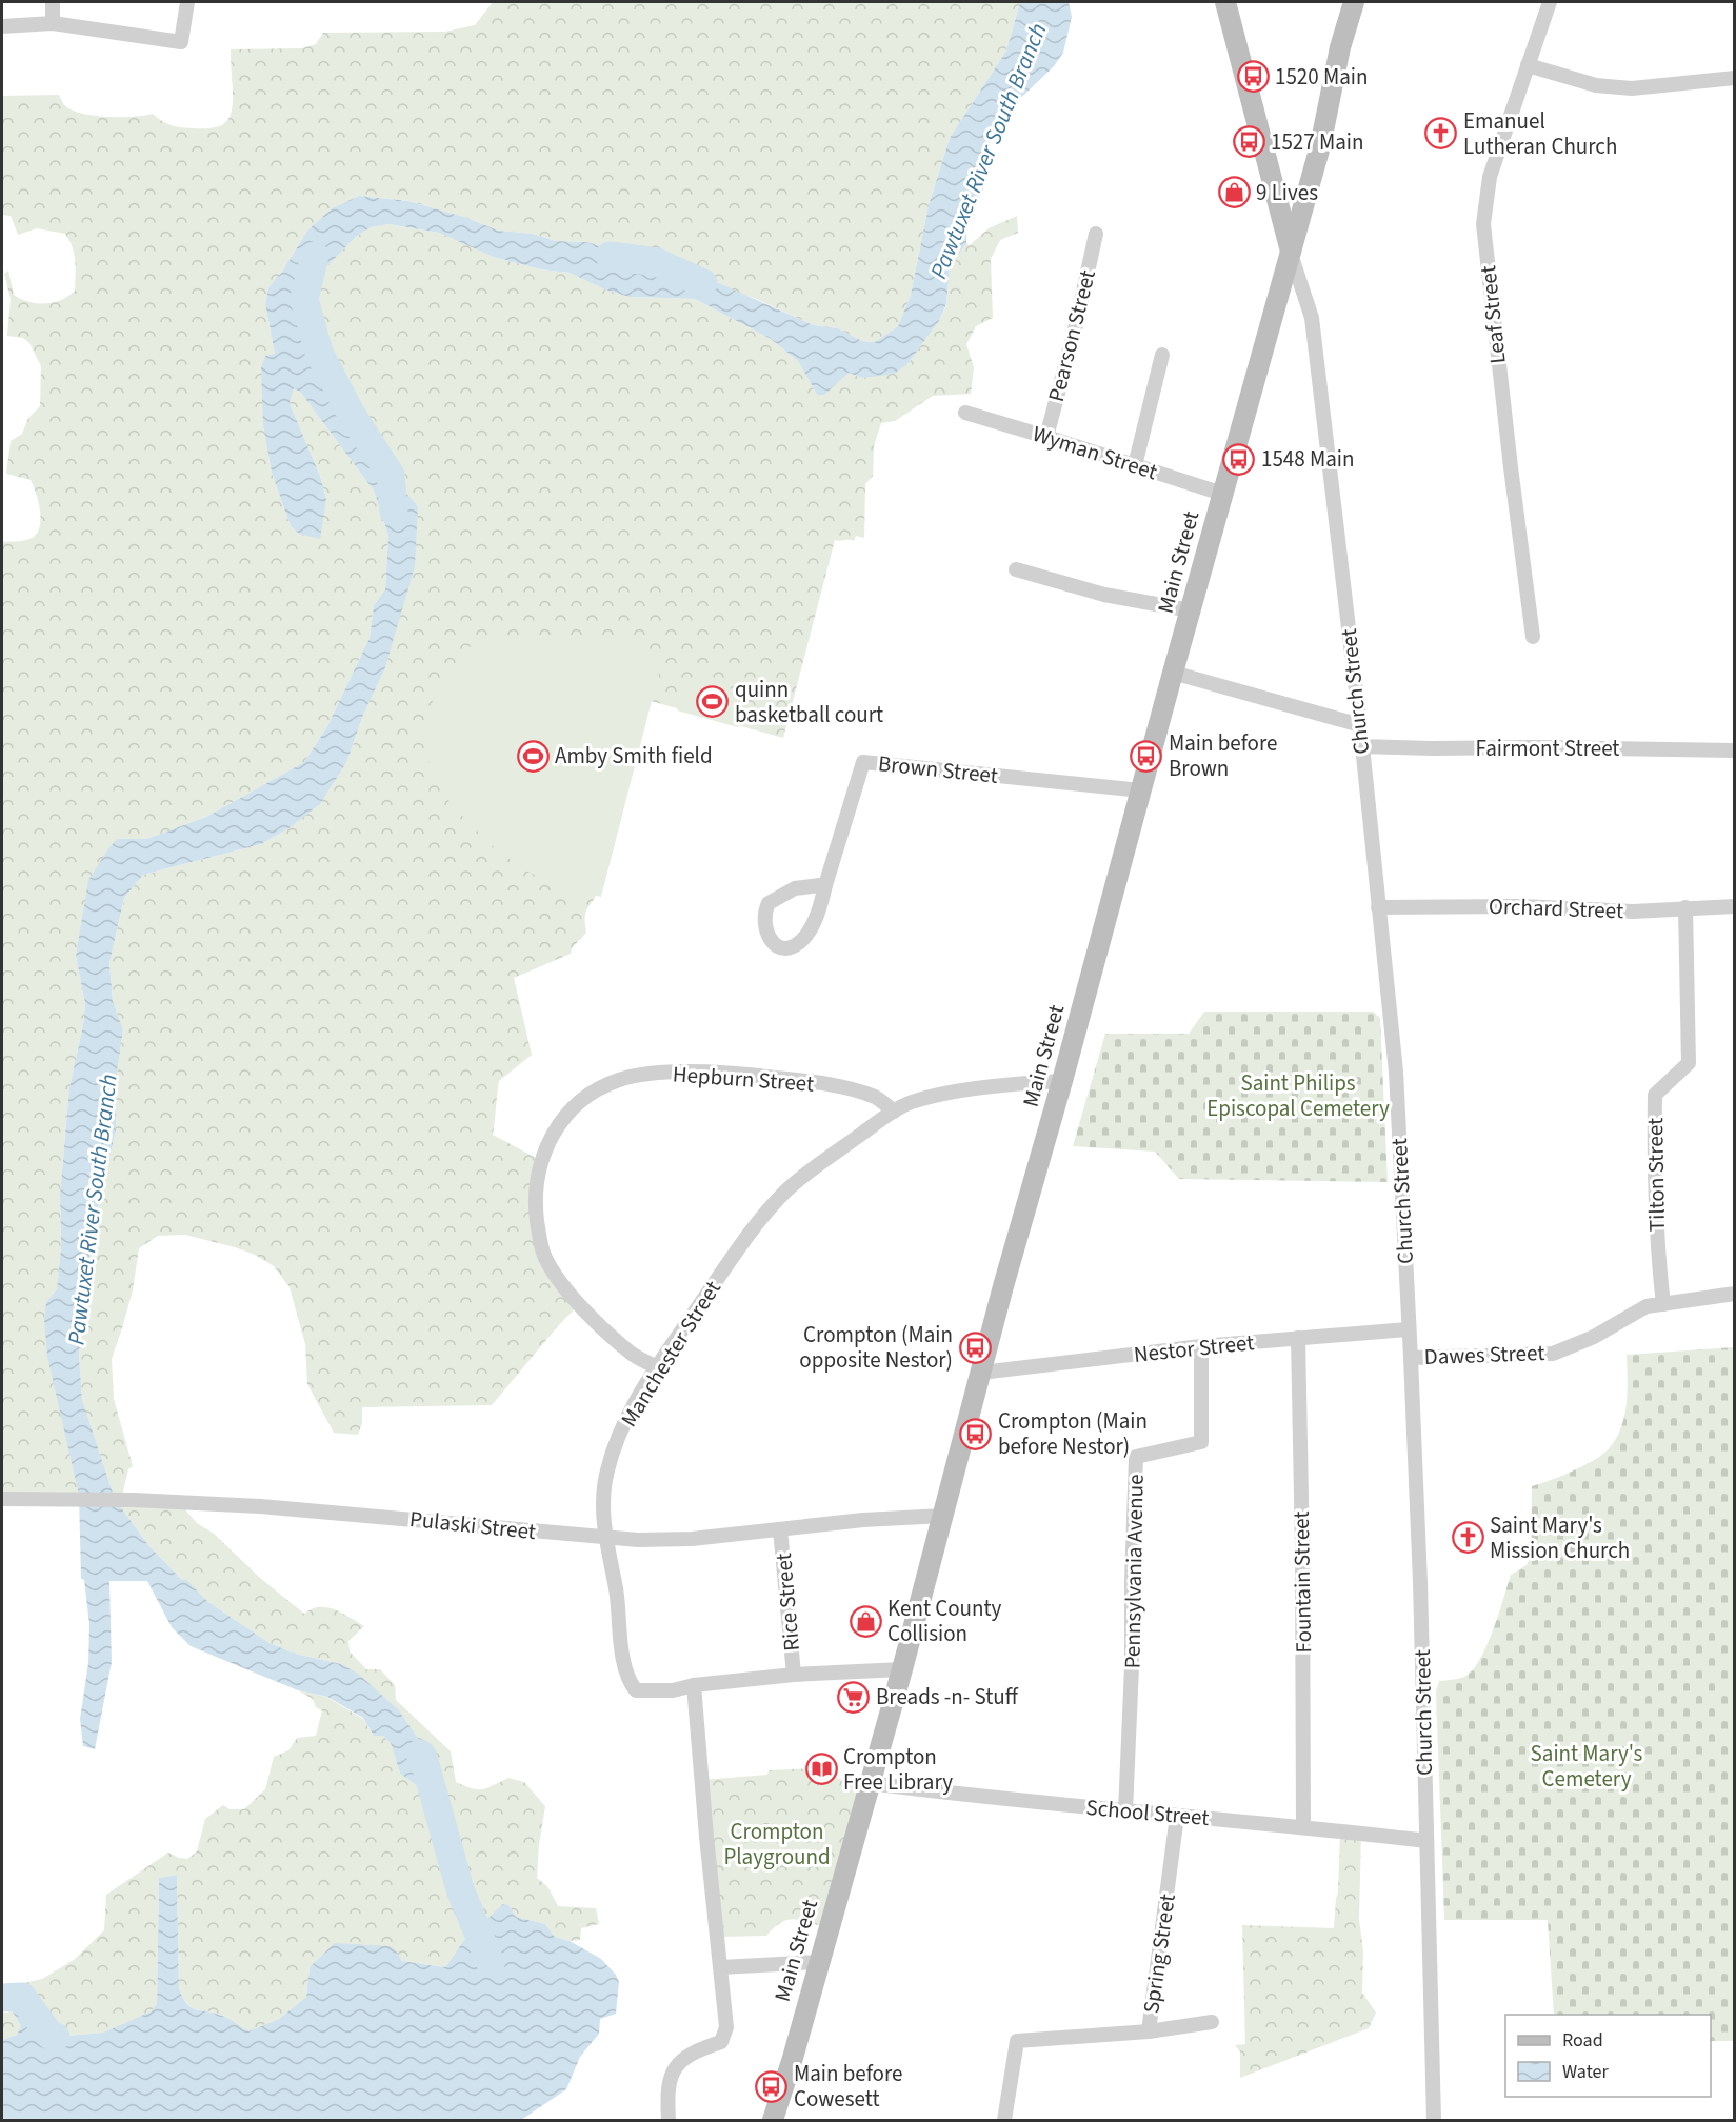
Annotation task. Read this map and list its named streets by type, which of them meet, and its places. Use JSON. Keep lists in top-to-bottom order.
{
  "streets": {
    "main road": ["Main Street"],
    "street": [
      "Leaf Street",
      "Pearson Street",
      "Wyman Street",
      "Church Street",
      "Fairmont Street",
      "Brown Street",
      "Orchard Street",
      "Hepburn Street",
      "Tilton Street",
      "Nestor Street",
      "Manchester Street",
      "Dawes Street",
      "Pulaski Street",
      "Pennsylvania Avenue",
      "Fountain Street",
      "Rice Street",
      "School Street",
      "Spring Street"
    ]
  },
  "crossings": [
    ["Pearson Street", "Wyman Street"],
    ["Wyman Street", "Main Street"],
    ["Main Street", "Church Street"],
    ["Main Street", "Brown Street"],
    ["Main Street", "Nestor Street"],
    ["Main Street", "Manchester Street"],
    ["Main Street", "Pulaski Street"],
    ["Main Street", "School Street"],
    ["Church Street", "Fairmont Street"],
    ["Church Street", "Orchard Street"],
    ["Church Street", "Nestor Street"],
    ["Church Street", "Dawes Street"],
    ["Church Street", "School Street"],
    ["Orchard Street", "Tilton Street"],
    ["Hepburn Street", "Manchester Street"],
    ["Tilton Street", "Dawes Street"],
    ["Nestor Street", "Pennsylvania Avenue"],
    ["Nestor Street", "Fountain Street"],
    ["Manchester Street", "Pulaski Street"],
    ["Pulaski Street", "Rice Street"],
    ["Pennsylvania Avenue", "School Street"],
    ["Fountain Street", "School Street"],
    ["School Street", "Spring Street"]
  ],
  "water": ["Pawtuxet River South Branch"],
  "parks": ["Saint Philips Episcopal Cemetery", "Saint Mary's Cemetery", "Crompton Playground"],
  "places": {
    "bus stop": [
      "1520 Main",
      "1527 Main",
      "1548 Main",
      "Main before Brown",
      "Crompton (Main opposite Nestor)",
      "Crompton (Main before Nestor)",
      "Main before Cowesett"
    ],
    "church": ["Emanuel Lutheran Church", "Saint Mary's Mission Church"],
    "shop": ["9 Lives", "Kent County Collision"],
    "sports": ["quinn basketball court", "Amby Smith field"],
    "supermarket": ["Breads -n- Stuff"],
    "library": ["Crompton Free Library"]
  },
  "legend": ["Road", "Water"]
}
